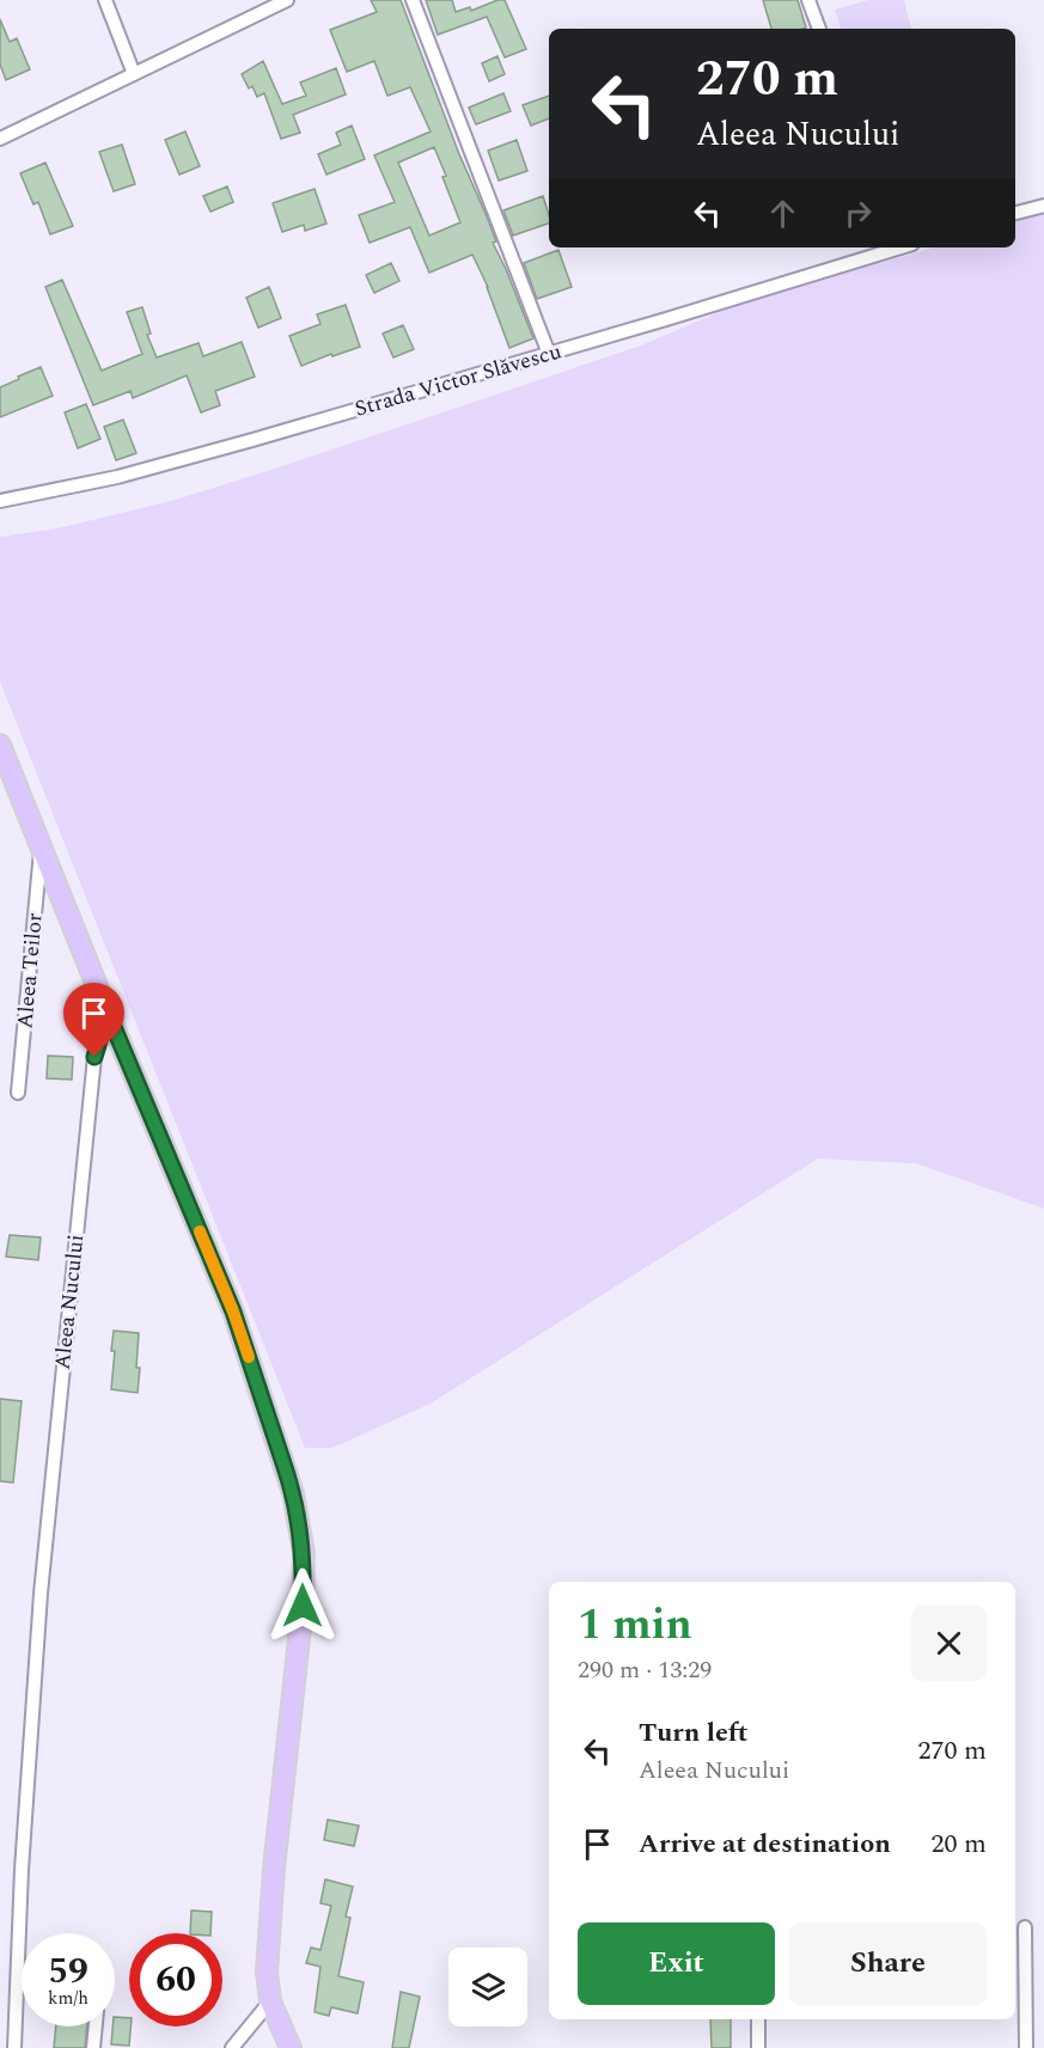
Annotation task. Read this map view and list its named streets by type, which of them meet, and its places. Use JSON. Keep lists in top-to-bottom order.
{
  "streets": {
    "street": ["Strada Victor Slăvescu", "Aleea Teilor", "Aleea Nucului"]
  },
  "page": {
    "turn": ["270 m", "Aleea Nucului"],
    "heading": ["1 min", "290 m · 13:29"],
    "list": [
      {
        "name": "Turn left",
        "note": "Aleea Nucului",
        "value": "270 m"
      },
      {
        "name": "Arrive at destination",
        "value": "20 m"
      }
    ],
    "buttons": ["Exit", "Share"],
    "speed": "59 km/h",
    "limit": "60"
  }
}
